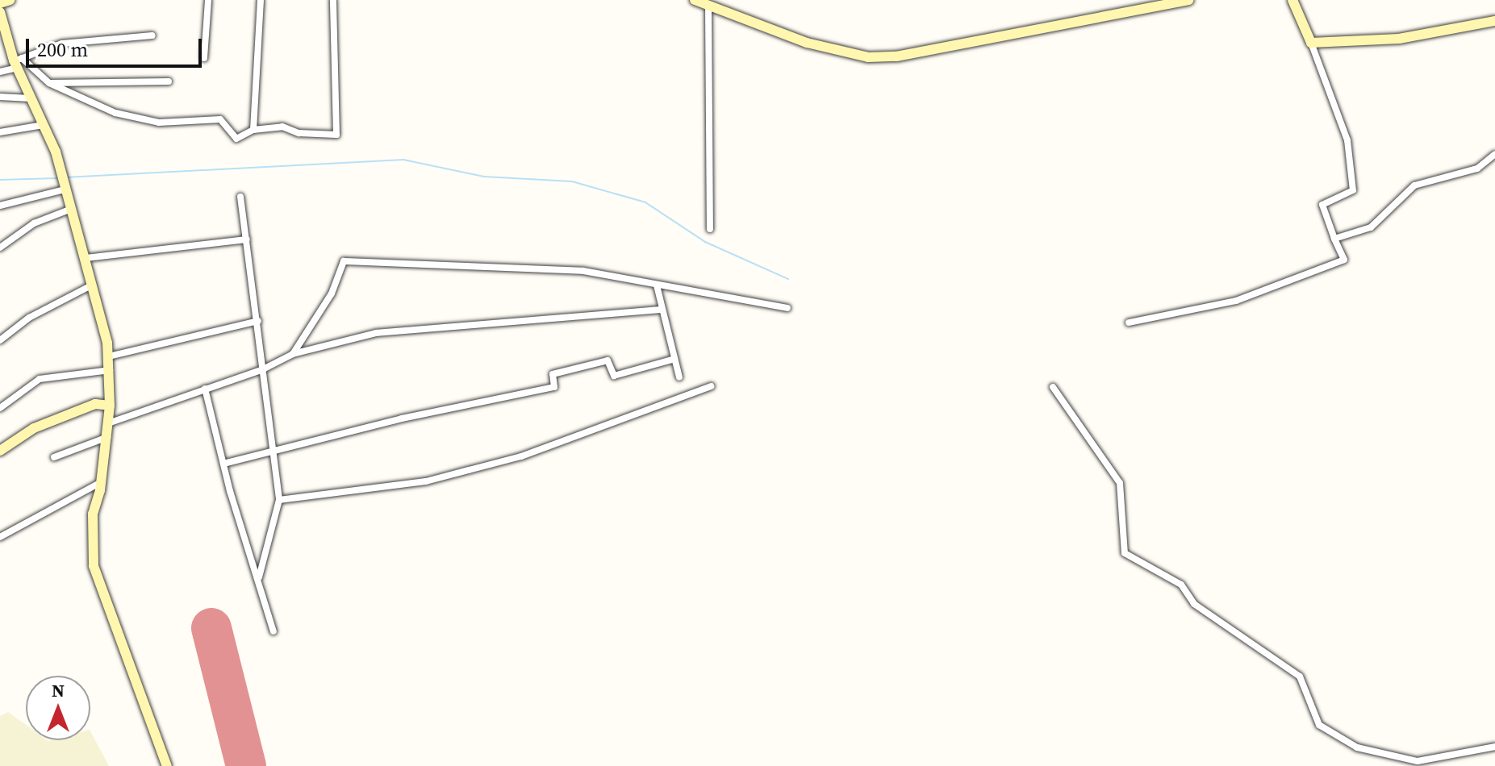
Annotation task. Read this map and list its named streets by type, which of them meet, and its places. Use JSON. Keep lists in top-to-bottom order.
{
  "scale_bar": "200 m",
  "north": "top"
}
